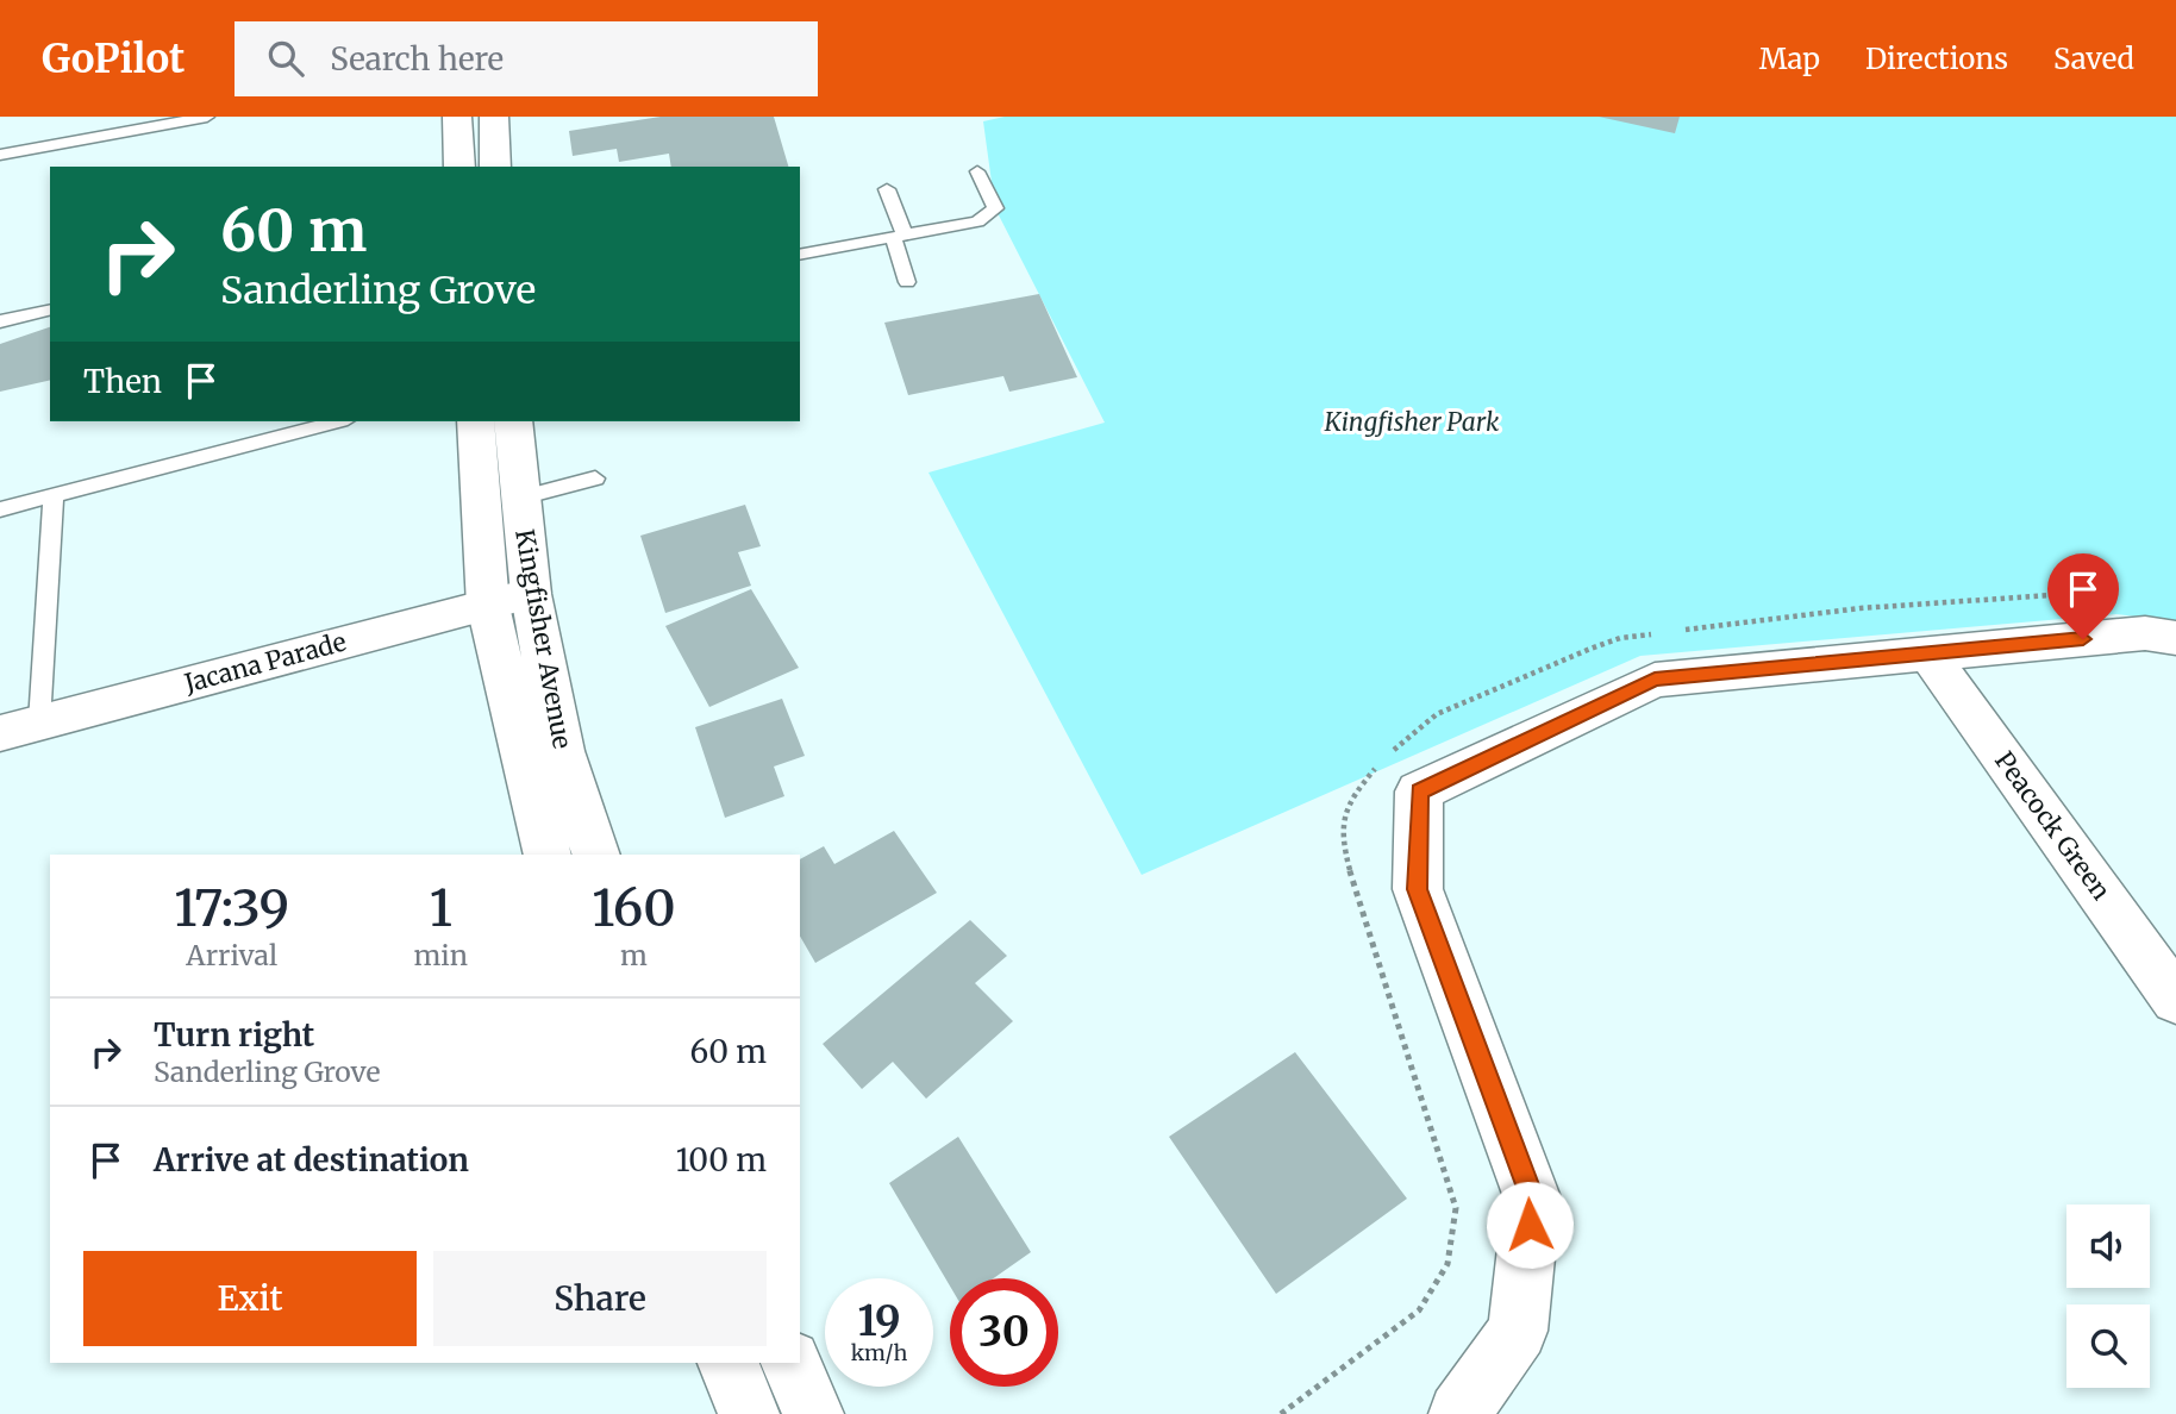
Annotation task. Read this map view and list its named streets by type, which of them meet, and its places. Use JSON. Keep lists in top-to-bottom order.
{
  "streets": {
    "street": ["Kingfisher Avenue", "Jacana Parade", "Peacock Green"]
  },
  "crossings": [
    ["Kingfisher Avenue", "Jacana Parade"]
  ],
  "parks": ["Kingfisher Park"],
  "page": {
    "header": "GoPilot",
    "search": "Search here",
    "nav": ["Map", "Directions", "Saved"],
    "turn": ["60 m", "Sanderling Grove"],
    "then": "Then",
    "eta": [
      "17:39",
      "Arrival",
      "1",
      "min",
      "160",
      "m"
    ],
    "list": [
      {
        "name": "Turn right",
        "note": "Sanderling Grove",
        "value": "60 m"
      },
      {
        "name": "Arrive at destination",
        "value": "100 m"
      }
    ],
    "buttons": ["Exit", "Share"],
    "speed": "19 km/h",
    "limit": "30"
  }
}
